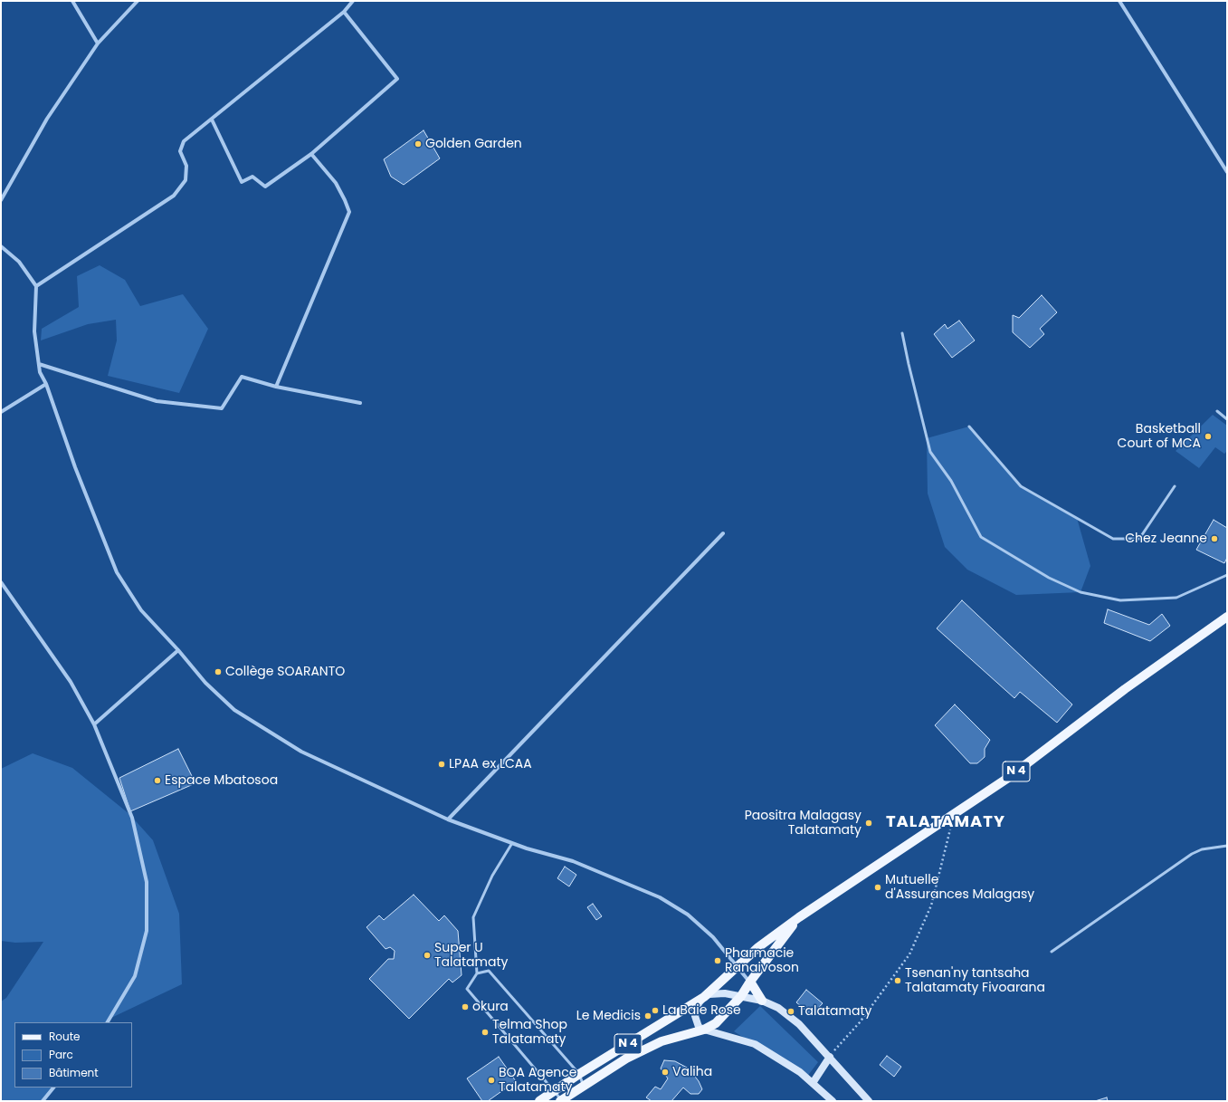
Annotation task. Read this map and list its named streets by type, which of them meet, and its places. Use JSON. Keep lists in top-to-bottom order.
{
  "streets": {
    "main road": ["N 4"]
  },
  "districts": ["TALATAMATY"],
  "places": [
    "Golden Garden",
    "Basketball Court of MCA",
    "Chez Jeanne",
    "Collège SOARANTO",
    "LPAA ex LCAA",
    "Espace Mbatosoa",
    "Paositra Malagasy Talatamaty",
    "Mutuelle d'Assurances Malagasy",
    "Super U Talatamaty",
    "Pharmacie Ranaivoson",
    "Tsenan'ny tantsaha Talatamaty Fivoarana",
    "okura",
    "La Baie Rose",
    "Talatamaty",
    "Le Medicis",
    "Telma Shop Talatamaty",
    "Valiha",
    "BOA Agence Talatamaty"
  ],
  "legend": ["Route", "Parc", "Bâtiment"]
}
